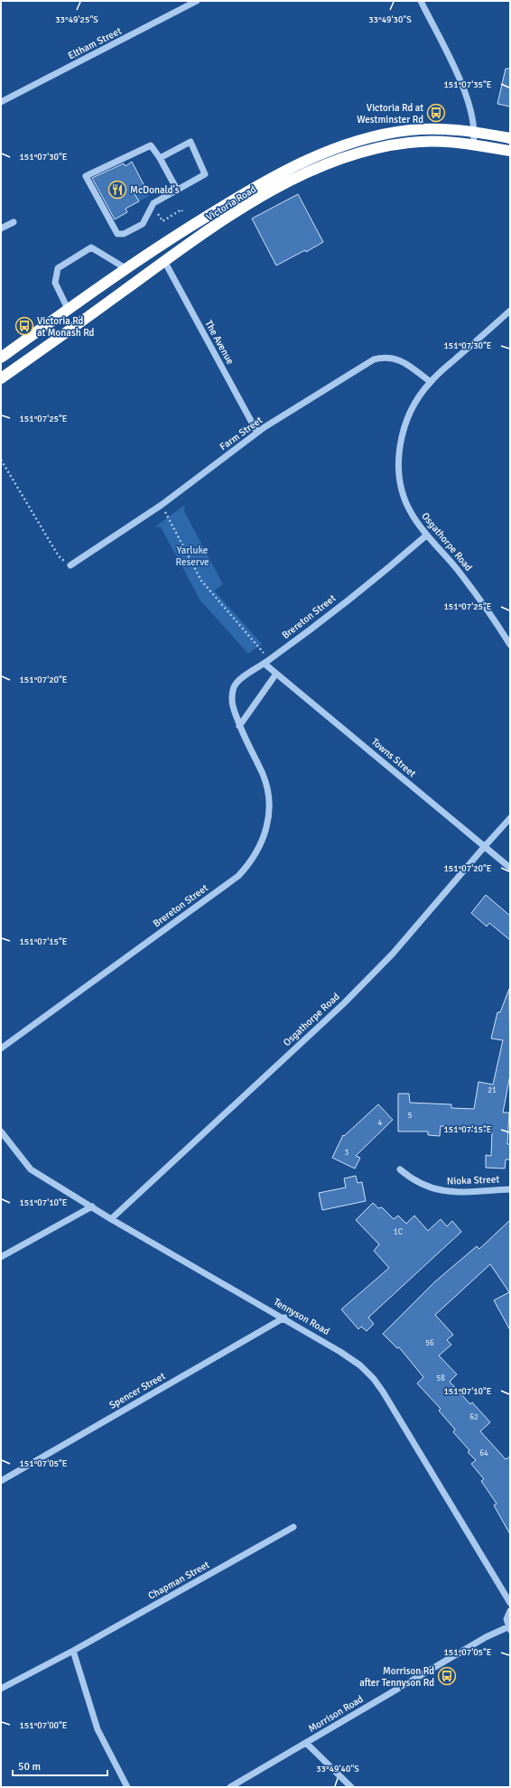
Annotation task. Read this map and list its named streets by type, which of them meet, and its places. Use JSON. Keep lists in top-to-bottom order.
{
  "streets": {
    "highway": ["Victoria Road"],
    "street": [
      "Eltham Street",
      "The Avenue",
      "Farm Street",
      "Osgathorpe Road",
      "Brereton Street",
      "Towns Street",
      "Nioka Street",
      "Tennyson Road",
      "Spencer Street",
      "Chapman Street",
      "Morrison Road"
    ]
  },
  "crossings": [
    ["Victoria Road", "The Avenue"],
    ["The Avenue", "Farm Street"],
    ["Farm Street", "Osgathorpe Road"],
    ["Osgathorpe Road", "Brereton Street"],
    ["Osgathorpe Road", "Towns Street"],
    ["Osgathorpe Road", "Tennyson Road"],
    ["Brereton Street", "Towns Street"],
    ["Tennyson Road", "Spencer Street"]
  ],
  "parks": ["Yarluke Reserve"],
  "places": {
    "bus stop": ["Victoria Rd at Westminster Rd", "Victoria Rd at Monash Rd", "Morrison Rd after Tennyson Rd"],
    "restaurant": ["McDonald's"]
  },
  "house_numbers": [
    "21",
    "5",
    "4",
    "3",
    "1C",
    "56",
    "58",
    "62",
    "64"
  ],
  "scale_bar": "50 m",
  "coordinates": [
    "33°49'25\"S",
    "33°49'30\"S",
    "151°07'35\"E",
    "151°07'30\"E",
    "151°07'25\"E",
    "151°07'20\"E",
    "151°07'15\"E",
    "151°07'10\"E",
    "151°07'05\"E",
    "151°07'00\"E",
    "33°49'40\"S"
  ]
}
